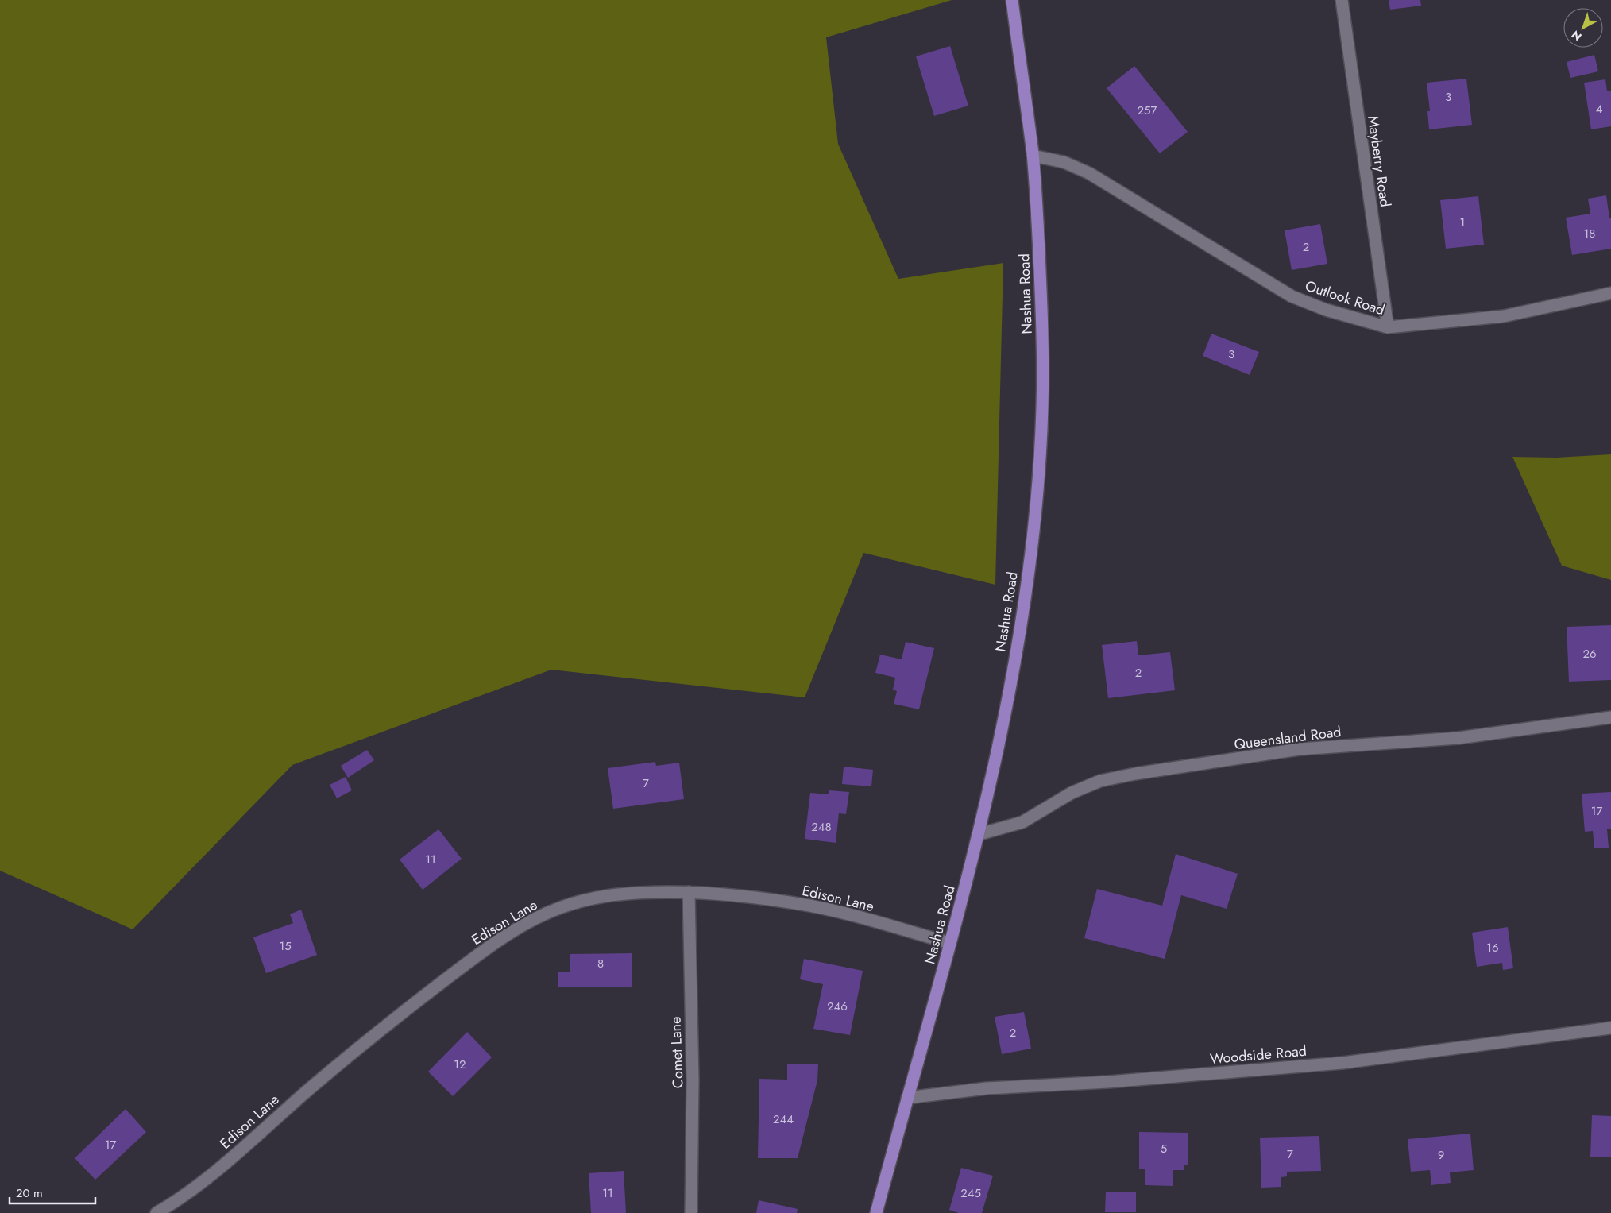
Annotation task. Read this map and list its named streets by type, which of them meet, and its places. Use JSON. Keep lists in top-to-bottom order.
{
  "streets": {
    "main road": ["Nashua Road"],
    "street": [
      "Mayberry Road",
      "Outlook Road",
      "Queensland Road",
      "Edison Lane",
      "Comet Lane",
      "Woodside Road"
    ]
  },
  "crossings": [
    ["Mayberry Road", "Outlook Road"],
    ["Nashua Road", "Outlook Road"],
    ["Nashua Road", "Queensland Road"],
    ["Nashua Road", "Edison Lane"],
    ["Nashua Road", "Woodside Road"],
    ["Edison Lane", "Comet Lane"]
  ],
  "house_numbers": [
    "3",
    "4",
    "257",
    "1",
    "18",
    "2",
    "3",
    "26",
    "2",
    "7",
    "17",
    "248",
    "11",
    "15",
    "16",
    "8",
    "246",
    "2",
    "12",
    "244",
    "17",
    "5",
    "7",
    "9",
    "11",
    "245"
  ],
  "scale_bar": "20 m",
  "north": "bottom left"
}
